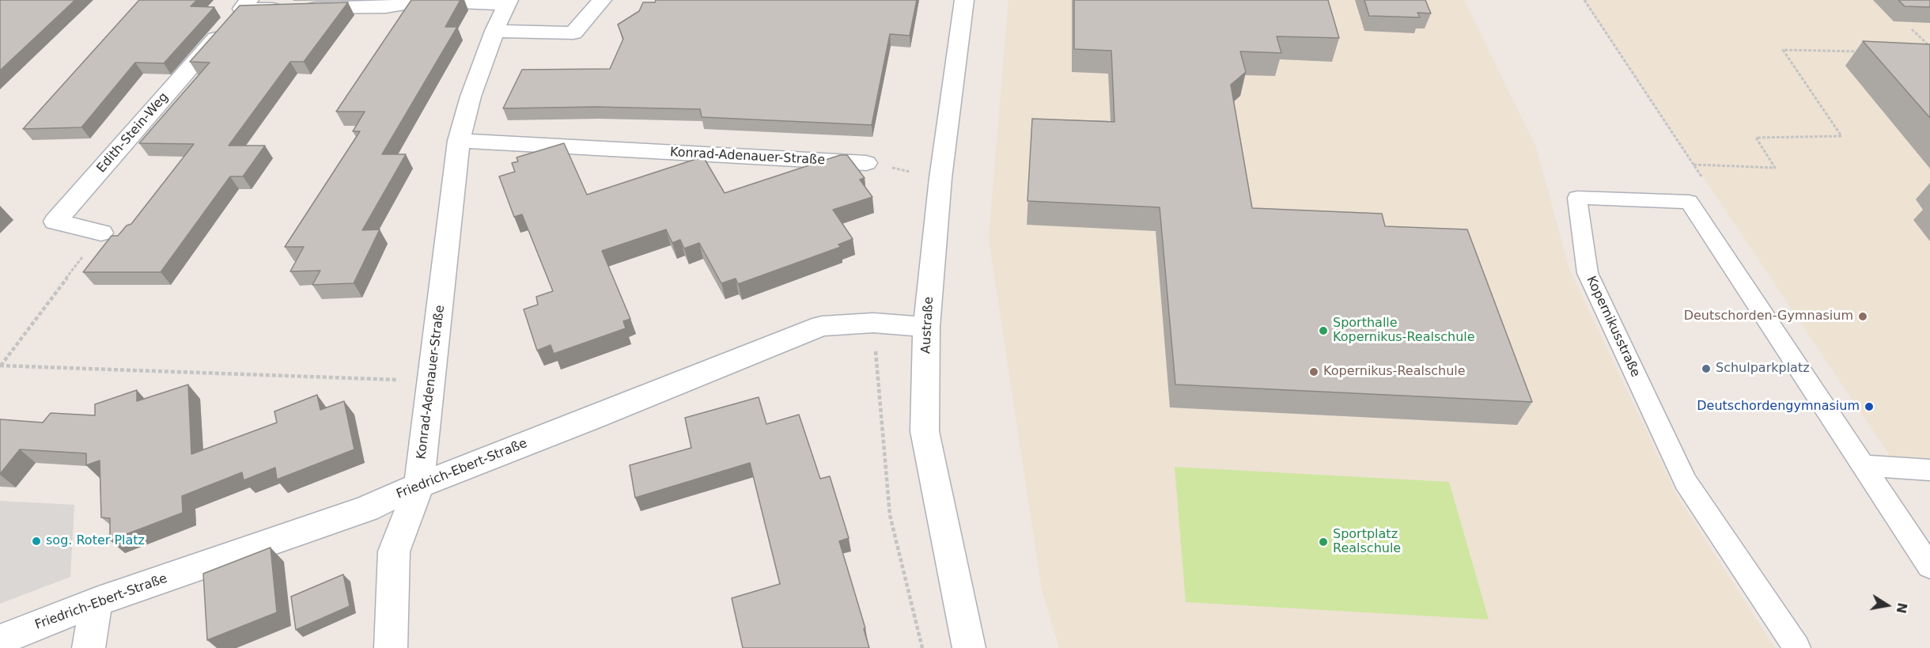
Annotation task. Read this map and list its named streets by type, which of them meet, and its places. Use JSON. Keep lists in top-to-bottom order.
{
  "streets": {
    "street": [
      "Edith-Stein-Weg",
      "Konrad-Adenauer-Straße",
      "Austraße",
      "Friedrich-Ebert-Straße"
    ],
    "lane": ["Kopernikusstraße"]
  },
  "crossings": [
    ["Konrad-Adenauer-Straße", "Friedrich-Ebert-Straße"],
    ["Austraße", "Friedrich-Ebert-Straße"]
  ],
  "places": [
    "Deutschorden-Gymnasium",
    "Sporthalle Kopernikus-Realschule",
    "Schulparkplatz",
    "Kopernikus-Realschule",
    "Deutschordengymnasium",
    "sog. Roter Platz",
    "Sportplatz Realschule"
  ],
  "north": "right"
}
